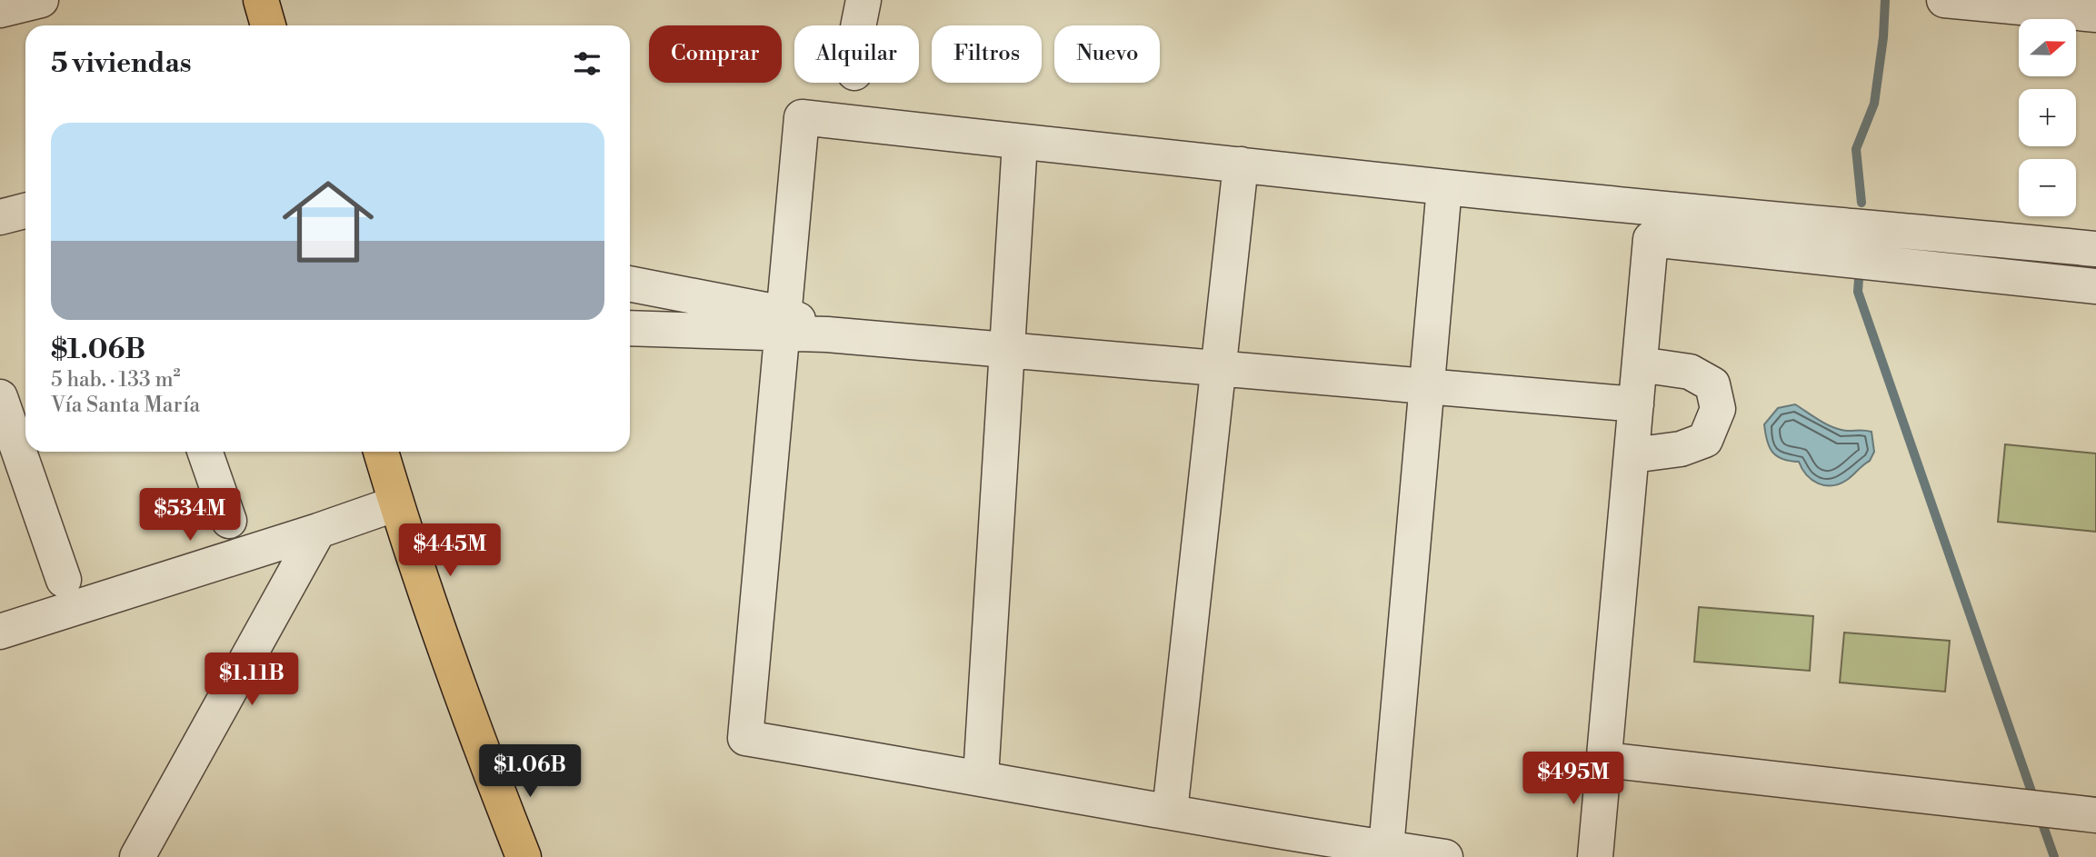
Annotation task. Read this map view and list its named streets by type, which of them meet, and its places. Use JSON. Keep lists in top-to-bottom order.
{
  "north": "right",
  "page": {
    "map_buttons": ["+", "−"],
    "chip": [
      "Comprar",
      "Alquilar",
      "Filtros",
      "Nuevo"
    ],
    "heading": "5 viviendas",
    "list": [
      {
        "name": "$1.06B",
        "note": "5 hab. · 133 m² · Vía Santa María"
      }
    ],
    "price": [
      "$534M",
      "$445M",
      "$1.11B",
      "$1.06B",
      "$495M"
    ]
  }
}
